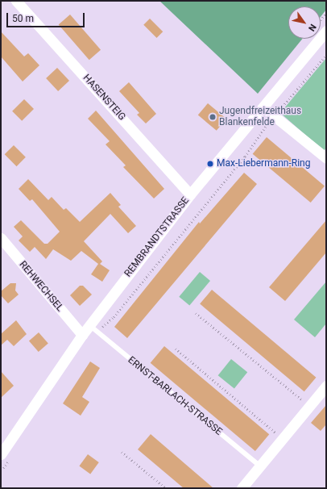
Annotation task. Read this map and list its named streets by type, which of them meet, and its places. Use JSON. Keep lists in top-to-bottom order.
{
  "streets": {
    "street": ["HASENSTEIG", "REMBRANDTSTRASSE", "REHWECHSEL"],
    "lane": ["ERNST-BARLACH-STRASSE"]
  },
  "crossings": [
    ["HASENSTEIG", "REMBRANDTSTRASSE"],
    ["REMBRANDTSTRASSE", "REHWECHSEL"],
    ["REMBRANDTSTRASSE", "ERNST-BARLACH-STRASSE"]
  ],
  "places": ["Jugendfreizeithaus Blankenfelde", "Max-Liebermann-Ring"],
  "scale_bar": "50 m",
  "north": "bottom right"
}
